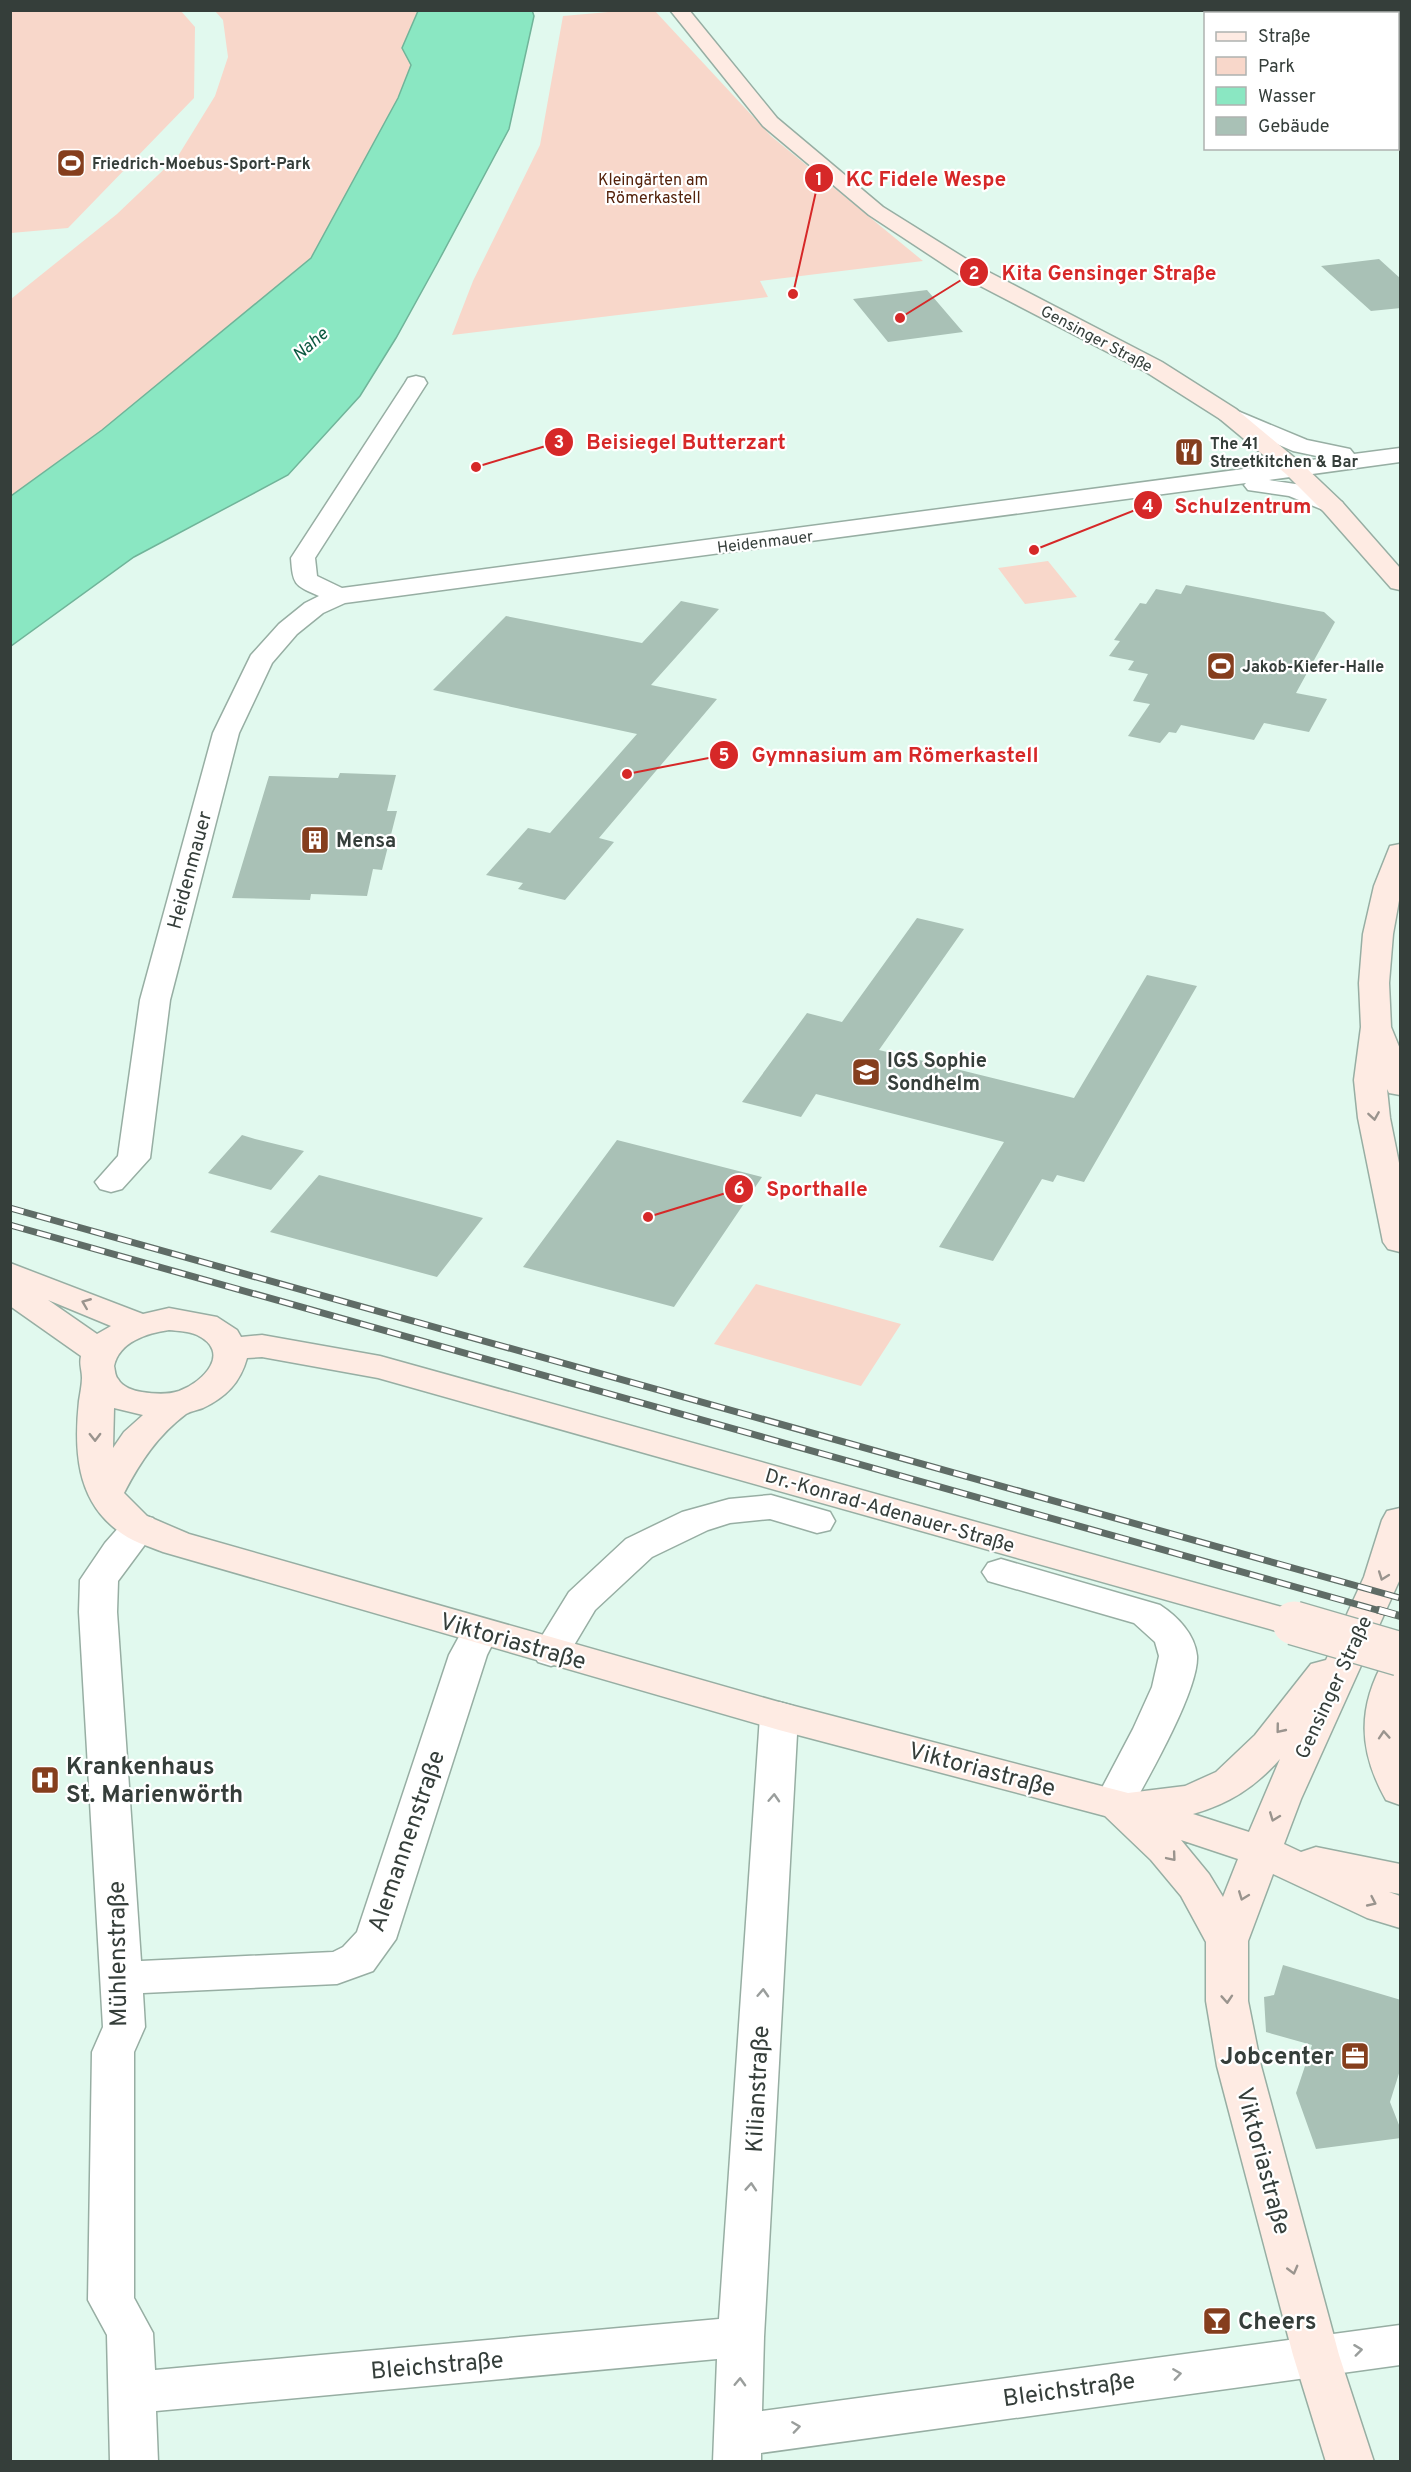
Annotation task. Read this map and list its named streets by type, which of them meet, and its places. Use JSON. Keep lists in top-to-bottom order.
{
  "streets": {
    "street": [
      "Gensinger Straße",
      "Heidenmauer",
      "Dr.-Konrad-Adenauer-Straße",
      "Viktoriastraße",
      "Alemannenstraße",
      "Mühlenstraße",
      "Kilianstraße",
      "Bleichstraße"
    ]
  },
  "crossings": [
    ["Gensinger Straße", "Heidenmauer"],
    ["Gensinger Straße", "Viktoriastraße"],
    ["Dr.-Konrad-Adenauer-Straße", "Viktoriastraße"],
    ["Viktoriastraße", "Alemannenstraße"],
    ["Viktoriastraße", "Mühlenstraße"],
    ["Viktoriastraße", "Kilianstraße"],
    ["Viktoriastraße", "Bleichstraße"],
    ["Alemannenstraße", "Mühlenstraße"],
    ["Mühlenstraße", "Bleichstraße"],
    ["Kilianstraße", "Bleichstraße"]
  ],
  "one_way": ["Kilianstraße", "Bleichstraße"],
  "water": ["Nahe"],
  "parks": ["Kleingärten am Römerkastell"],
  "places": {
    "sports": ["Friedrich-Moebus-Sport-Park", "Jakob-Kiefer-Halle"],
    "other": [
      "KC Fidele Wespe",
      "Kita Gensinger Straße",
      "Beisiegel Butterzart",
      "Schulzentrum",
      "Gymnasium am Römerkastell",
      "Sporthalle"
    ],
    "restaurant": ["The 41 Streetkitchen & Bar"],
    "building": ["Mensa"],
    "school or university": ["IGS Sophie Sondhelm"],
    "hospital": ["Krankenhaus St. Marienwörth"],
    "office": ["Jobcenter"],
    "bar": ["Cheers"]
  },
  "legend": [
    "Straße",
    "Park",
    "Wasser",
    "Gebäude"
  ]
}
